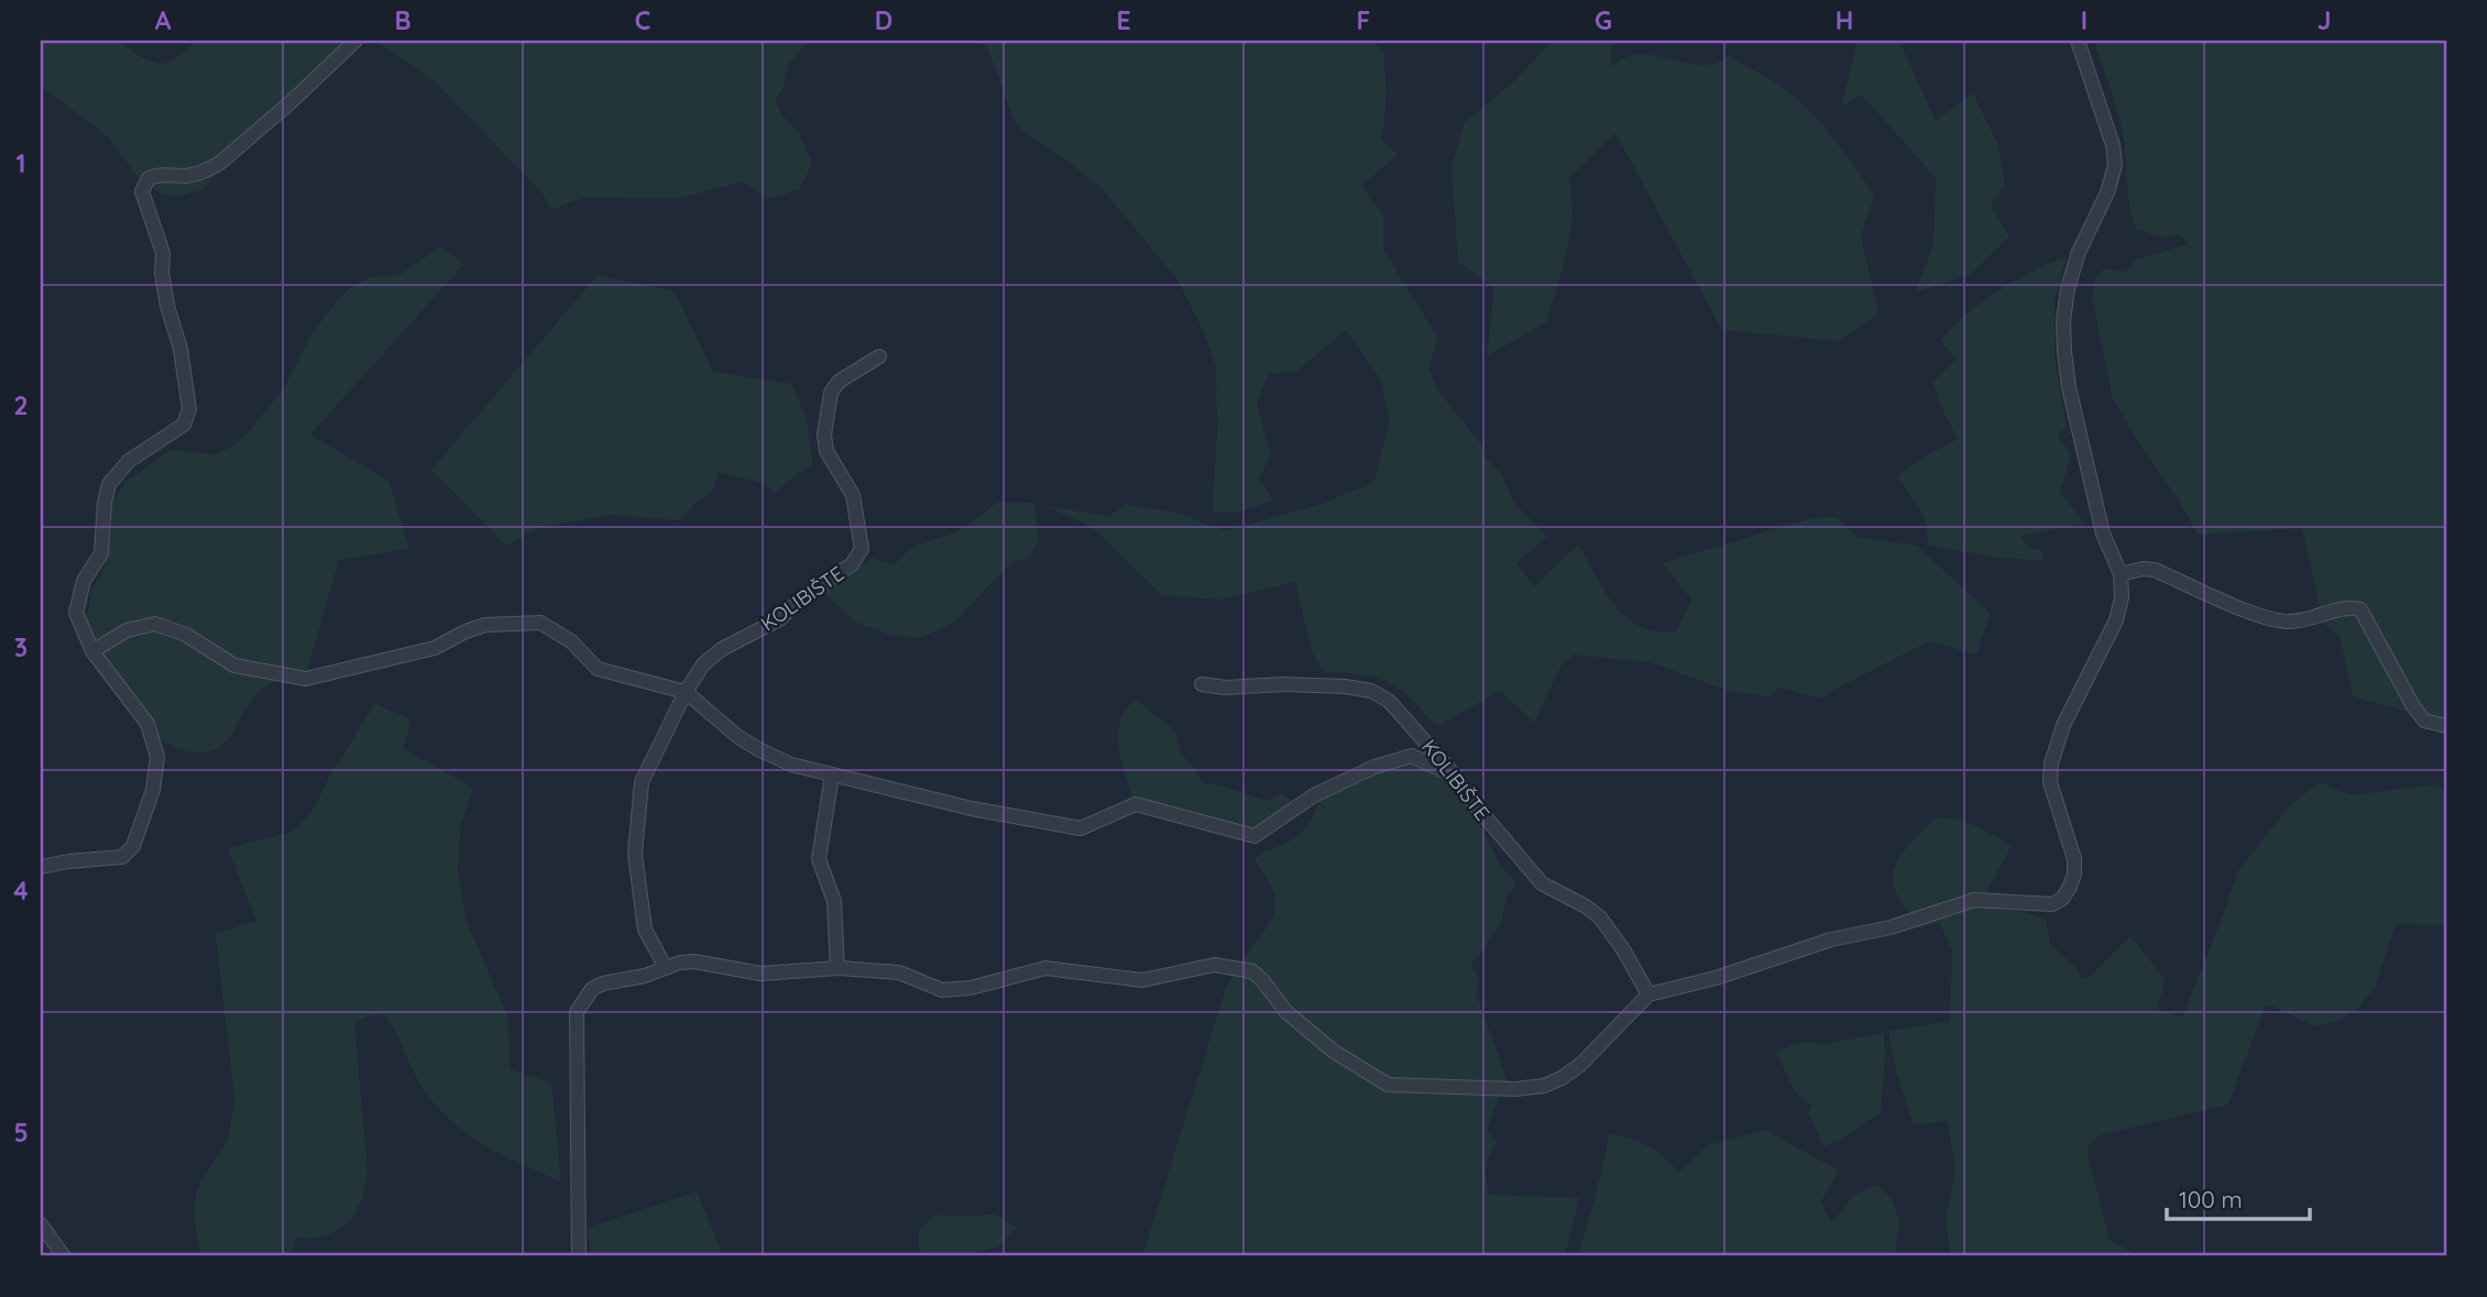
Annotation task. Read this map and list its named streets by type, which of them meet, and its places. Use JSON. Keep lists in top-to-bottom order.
{
  "streets": {
    "street": ["KOLIBIŠTE"]
  },
  "scale_bar": "100 m",
  "grid": {
    "columns": [
      "A",
      "B",
      "C",
      "D",
      "E",
      "F",
      "G",
      "H",
      "I",
      "J"
    ],
    "rows": [
      "1",
      "2",
      "3",
      "4",
      "5"
    ]
  }
}
